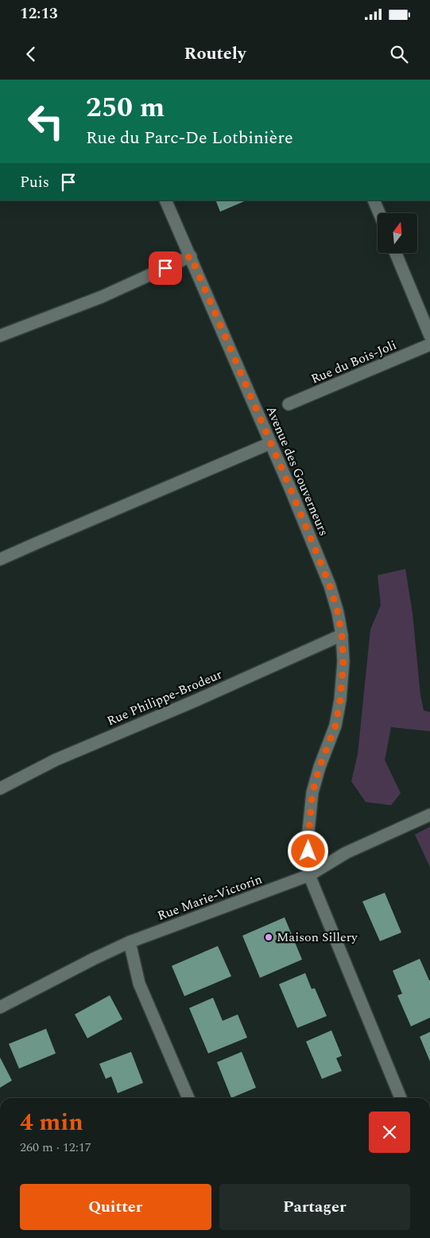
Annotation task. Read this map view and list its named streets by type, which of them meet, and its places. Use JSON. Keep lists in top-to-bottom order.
{
  "streets": {
    "street": [
      "Rue du Bois-Joli",
      "Avenue des Gouverneurs",
      "Rue Philippe-Brodeur",
      "Rue Marie-Victorin"
    ]
  },
  "crossings": [
    ["Avenue des Gouverneurs", "Rue Philippe-Brodeur"],
    ["Avenue des Gouverneurs", "Rue Marie-Victorin"]
  ],
  "places": ["Maison Sillery"],
  "north": "top",
  "page": {
    "status": "12:13",
    "header": "Routely",
    "turn": ["250 m", "Rue du Parc-De Lotbinière"],
    "then": "Puis",
    "heading": ["4 min", "260 m · 12:17"],
    "buttons": ["Quitter", "Partager"]
  }
}
